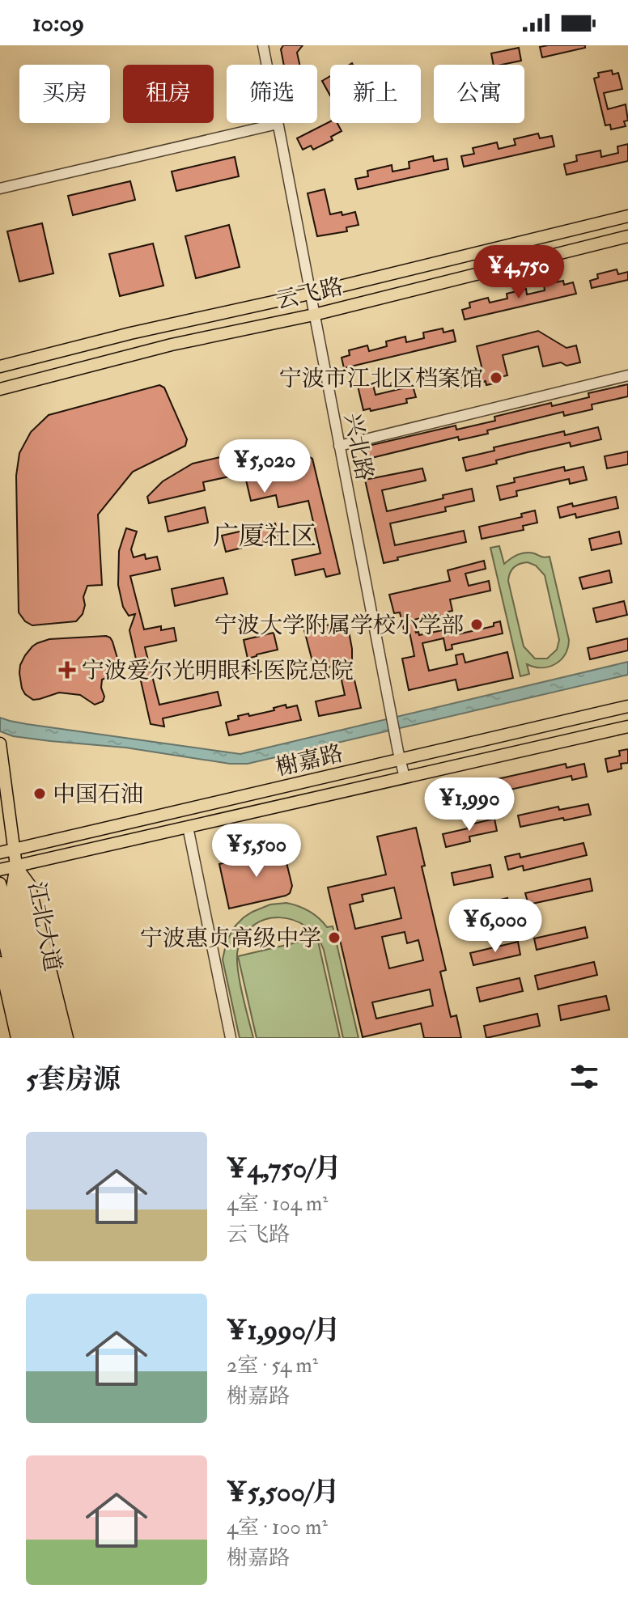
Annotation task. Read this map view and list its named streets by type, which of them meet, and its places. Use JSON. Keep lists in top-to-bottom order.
{
  "streets": {
    "main road": ["云飞路", "榭嘉路", "江北大道"],
    "street": ["兴北路"]
  },
  "crossings": [
    ["云飞路", "兴北路"],
    ["兴北路", "榭嘉路"],
    ["榭嘉路", "江北大道"]
  ],
  "districts": ["广厦社区"],
  "places": {
    "other": [
      "宁波市江北区档案馆",
      "宁波大学附属学校小学部",
      "中国石油",
      "宁波惠贞高级中学"
    ],
    "health": ["宁波爱尔光明眼科医院总院"]
  },
  "page": {
    "status": "10:09",
    "chip": [
      "买房",
      "租房",
      "筛选",
      "新上",
      "公寓"
    ],
    "price": [
      "¥4,750",
      "¥5,020",
      "¥1,990",
      "¥5,500",
      "¥6,000"
    ],
    "heading": "5套房源",
    "list": [
      {
        "name": "¥4,750/月",
        "note": "4室 · 104 m² · 云飞路"
      },
      {
        "name": "¥1,990/月",
        "note": "2室 · 54 m² · 榭嘉路"
      },
      {
        "name": "¥5,500/月",
        "note": "4室 · 100 m² · 榭嘉路"
      }
    ]
  }
}
